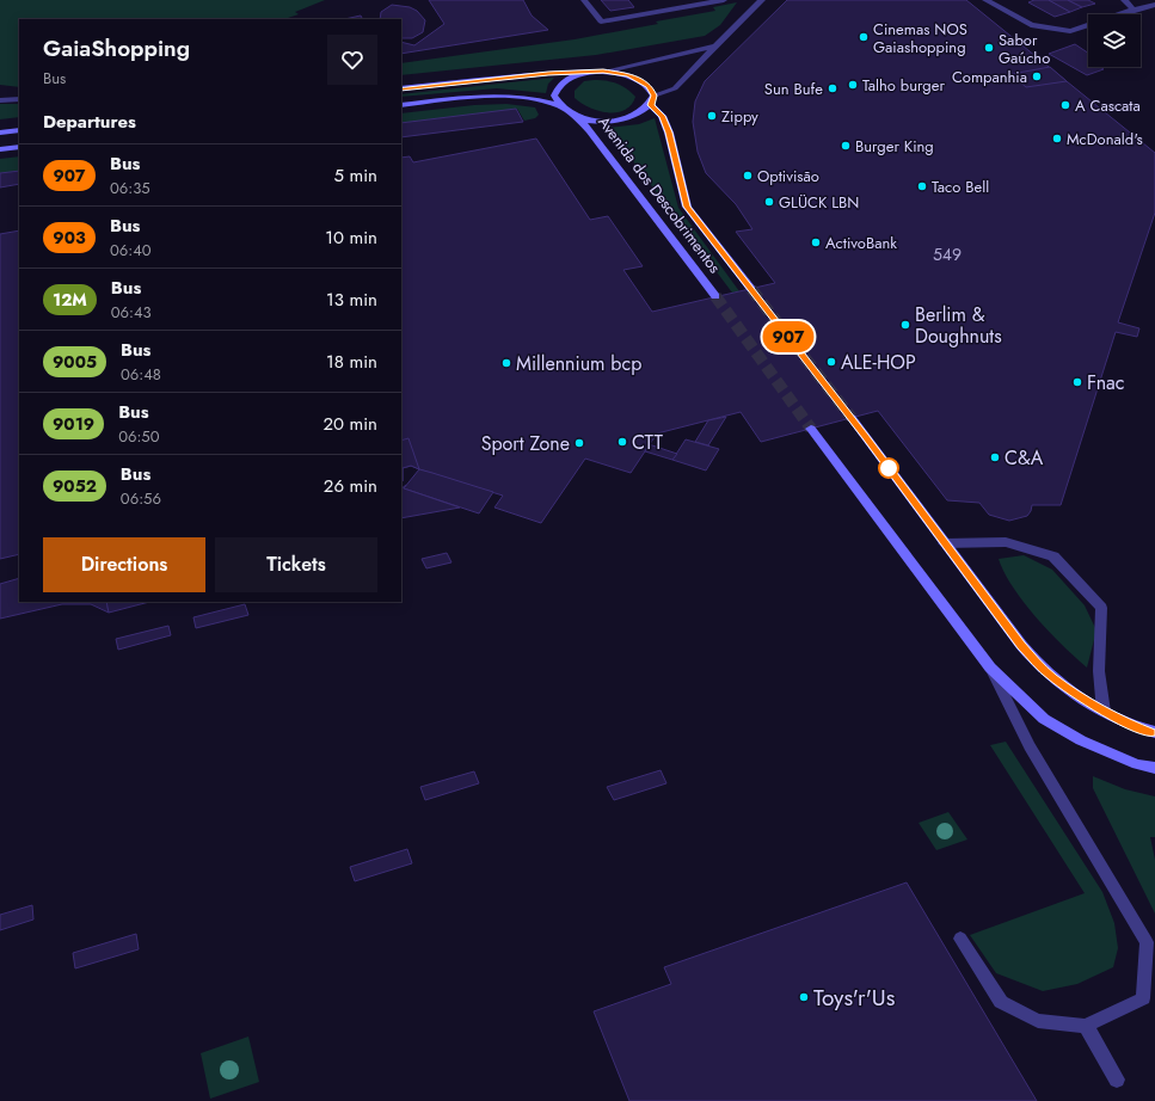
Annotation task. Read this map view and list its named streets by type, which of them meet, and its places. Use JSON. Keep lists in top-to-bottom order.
{
  "streets": {
    "main road": ["Avenida dos Descobrimentos"]
  },
  "places": [
    "Cinemas NOS Gaiashopping",
    "Sabor Gaúcho",
    "Companhia",
    "Talho burger",
    "Sun Bufe",
    "A Cascata",
    "Zippy",
    "McDonald's",
    "Burger King",
    "Optivisão",
    "Taco Bell",
    "GLÜCK LBN",
    "ActivoBank",
    "Berlim & Doughnuts",
    "ALE-HOP",
    "Millennium bcp",
    "Fnac",
    "CTT",
    "Sport Zone",
    "C&A",
    "Toys'r'Us"
  ],
  "lines": ["bus line 907"],
  "house_numbers": ["549"],
  "page": {
    "on_map": "907",
    "heading": [
      ["GaiaShopping", "Bus"],
      "Departures"
    ],
    "list": [
      {
        "mark": "907",
        "name": "Bus",
        "note": "06:35",
        "value": "5 min"
      },
      {
        "mark": "903",
        "name": "Bus",
        "note": "06:40",
        "value": "10 min"
      },
      {
        "mark": "12M",
        "name": "Bus",
        "note": "06:43",
        "value": "13 min"
      },
      {
        "mark": "9005",
        "name": "Bus",
        "note": "06:48",
        "value": "18 min"
      },
      {
        "mark": "9019",
        "name": "Bus",
        "note": "06:50",
        "value": "20 min"
      },
      {
        "mark": "9052",
        "name": "Bus",
        "note": "06:56",
        "value": "26 min"
      }
    ],
    "buttons": ["Directions", "Tickets"]
  }
}
